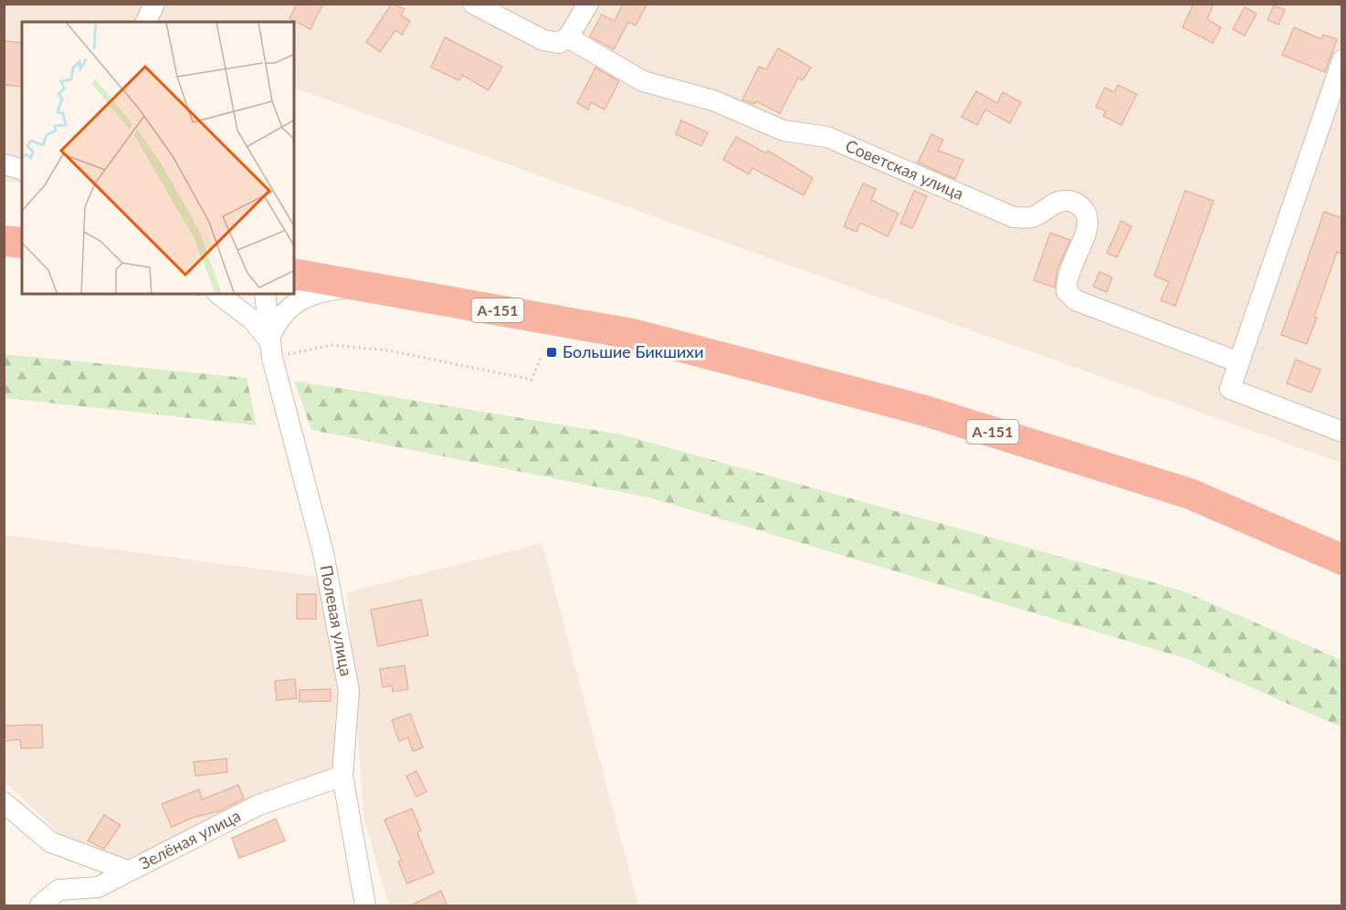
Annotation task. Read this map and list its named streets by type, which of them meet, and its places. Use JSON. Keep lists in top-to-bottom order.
{
  "streets": {
    "highway": ["А-151"],
    "street": ["Советская улица", "Полевая улица", "Зелёная улица"]
  },
  "crossings": [
    ["Полевая улица", "Зелёная улица"]
  ],
  "places": {
    "transit": ["Большие Бикшихи"]
  }
}
